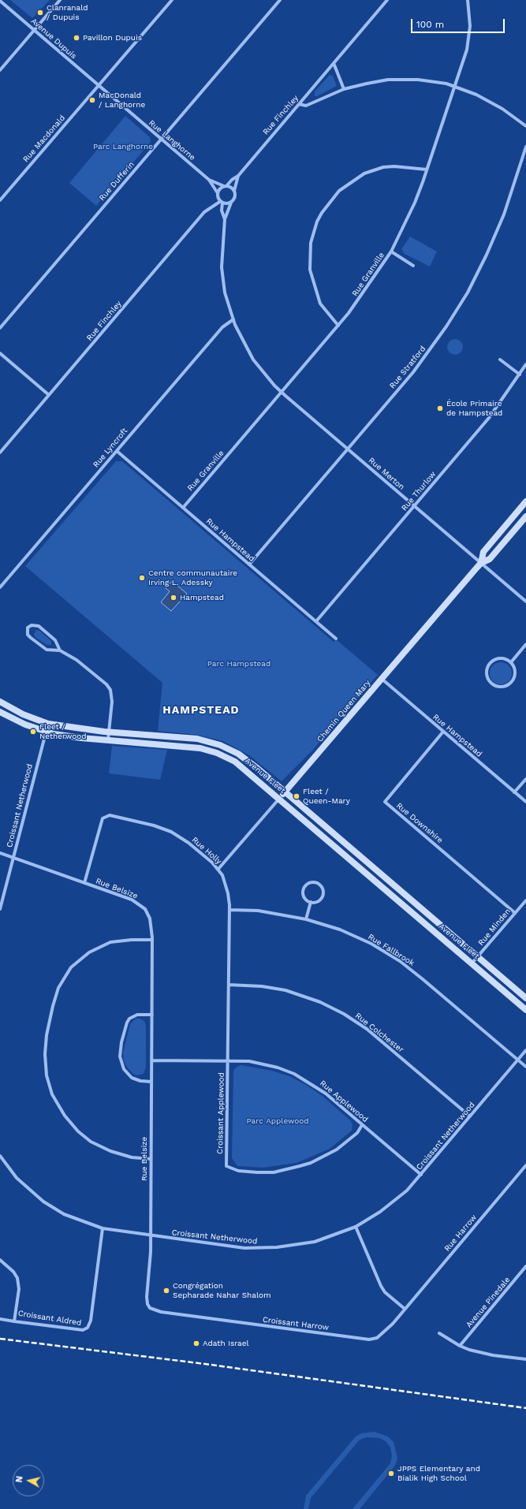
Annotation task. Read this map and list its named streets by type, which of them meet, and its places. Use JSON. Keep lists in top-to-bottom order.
{
  "streets": {
    "main road": ["Chemin Queen Mary", "Avenue Fleet"],
    "street": [
      "Avenue Dupuis",
      "Rue Finchley",
      "Rue Macdonald",
      "Rue Langhorne",
      "Rue Dufferin",
      "Rue Granville",
      "Rue Stratford",
      "Rue Lyncroft",
      "Rue Merton",
      "Rue Thurlow",
      "Rue Hampstead",
      "Croissant Netherwood",
      "Rue Downshire",
      "Rue Holly",
      "Rue Belsize",
      "Rue Minden",
      "Rue Fallbrook",
      "Rue Colchester",
      "Rue Applewood",
      "Croissant Applewood",
      "Rue Harrow",
      "Avenue Pinedale",
      "Croissant Aldred",
      "Croissant Harrow"
    ]
  },
  "crossings": [
    ["Avenue Dupuis", "Rue Macdonald"],
    ["Avenue Dupuis", "Rue Langhorne"],
    ["Rue Finchley", "Rue Langhorne"],
    ["Rue Macdonald", "Rue Langhorne"],
    ["Rue Langhorne", "Rue Dufferin"],
    ["Rue Granville", "Rue Merton"],
    ["Rue Granville", "Rue Hampstead"],
    ["Rue Stratford", "Rue Merton"],
    ["Rue Stratford", "Rue Hampstead"],
    ["Rue Lyncroft", "Rue Merton"],
    ["Rue Lyncroft", "Rue Hampstead"],
    ["Rue Merton", "Rue Thurlow"],
    ["Rue Merton", "Chemin Queen Mary"],
    ["Rue Thurlow", "Rue Hampstead"],
    ["Rue Hampstead", "Chemin Queen Mary"],
    ["Rue Hampstead", "Rue Downshire"],
    ["Chemin Queen Mary", "Avenue Fleet"],
    ["Chemin Queen Mary", "Rue Holly"],
    ["Avenue Fleet", "Croissant Netherwood"],
    ["Avenue Fleet", "Rue Minden"],
    ["Croissant Netherwood", "Rue Belsize"],
    ["Croissant Netherwood", "Rue Fallbrook"],
    ["Croissant Netherwood", "Rue Colchester"],
    ["Croissant Netherwood", "Rue Applewood"],
    ["Croissant Netherwood", "Croissant Aldred"],
    ["Croissant Netherwood", "Croissant Harrow"],
    ["Rue Downshire", "Rue Minden"],
    ["Rue Holly", "Rue Belsize"],
    ["Rue Holly", "Rue Fallbrook"],
    ["Rue Holly", "Rue Colchester"],
    ["Rue Holly", "Rue Applewood"],
    ["Rue Holly", "Croissant Applewood"],
    ["Rue Belsize", "Rue Applewood"],
    ["Rue Belsize", "Croissant Harrow"],
    ["Rue Applewood", "Croissant Applewood"],
    ["Rue Harrow", "Croissant Harrow"]
  ],
  "districts": ["HAMPSTEAD"],
  "parks": ["Parc Langhorne", "Parc Hampstead", "Parc Applewood"],
  "places": [
    "Clanranald / Dupuis",
    "Pavillon Dupuis",
    "MacDonald / Langhorne",
    "École Primaire de Hampstead",
    "Centre communautaire Irving L. Adessky",
    "Hampstead",
    "Fleet / Netherwood",
    "Fleet / Queen-Mary",
    "Congrégation Sepharade Nahar Shalom",
    "Adath Israel",
    "JPPS Elementary and Bialik High School"
  ],
  "scale_bar": "100 m",
  "north": "left"
}
